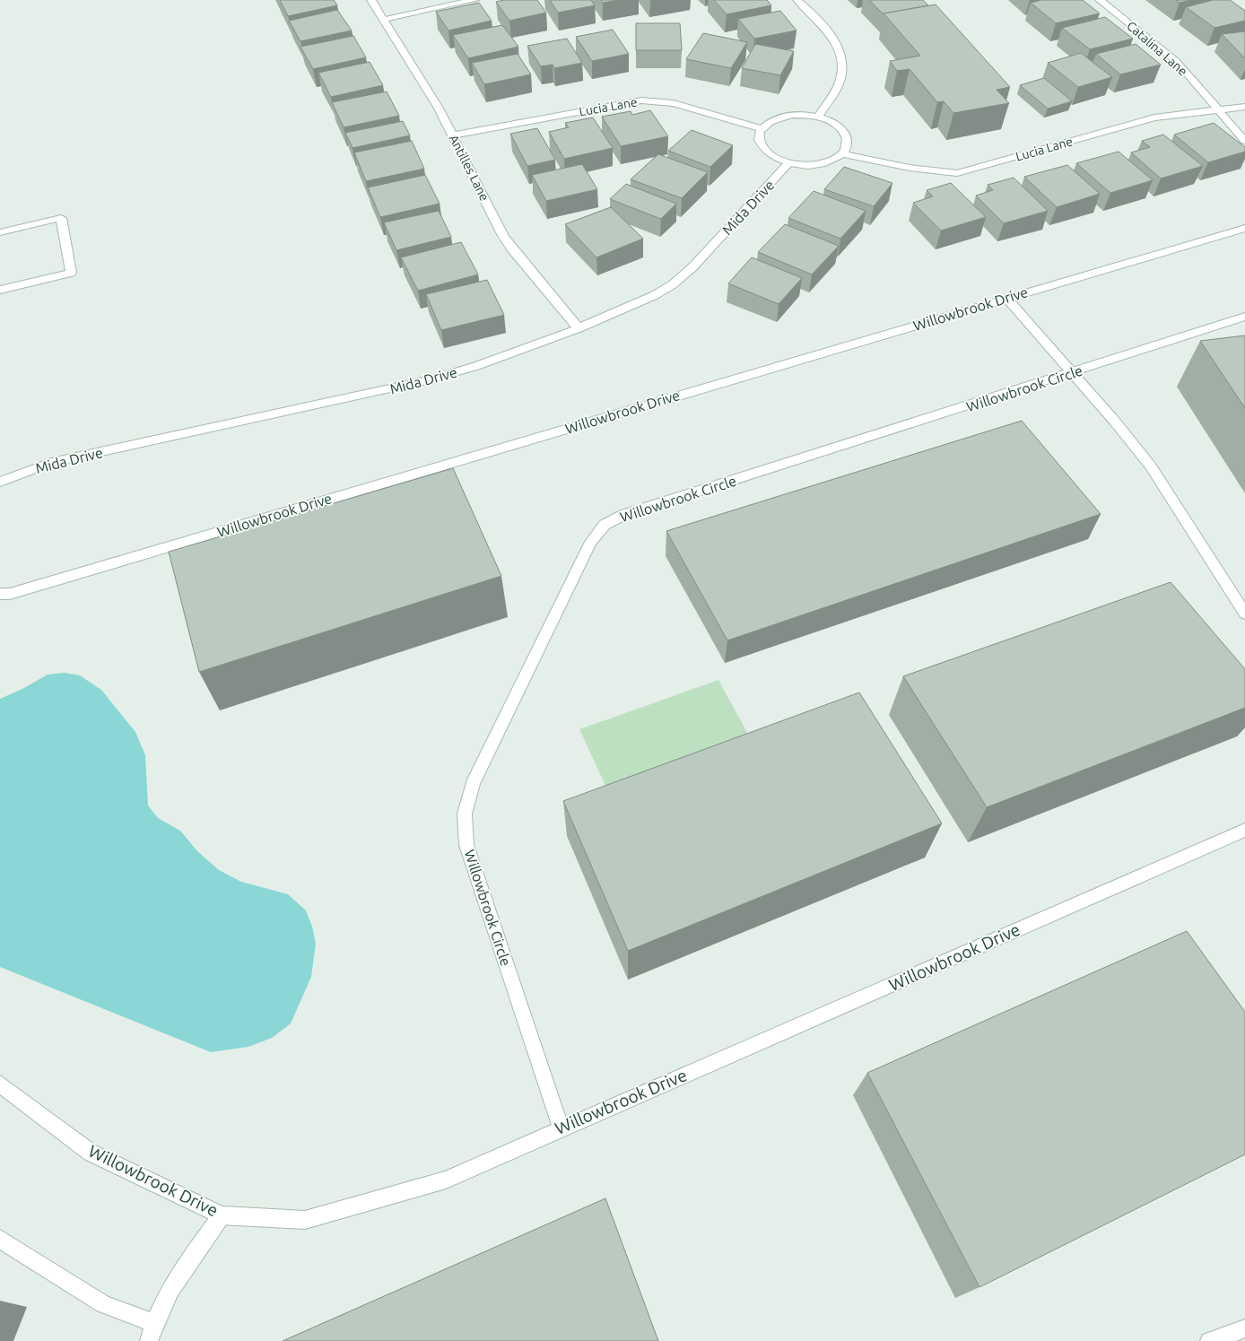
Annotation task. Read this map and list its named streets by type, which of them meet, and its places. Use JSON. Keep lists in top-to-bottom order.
{
  "streets": {
    "street": [
      "Catalina Lane",
      "Lucia Lane",
      "Antilles Lane",
      "Mida Drive",
      "Willowbrook Drive",
      "Willowbrook Circle"
    ]
  },
  "crossings": [
    ["Catalina Lane", "Lucia Lane"],
    ["Lucia Lane", "Antilles Lane"],
    ["Lucia Lane", "Mida Drive"],
    ["Antilles Lane", "Mida Drive"],
    ["Willowbrook Drive", "Willowbrook Circle"]
  ]
}
